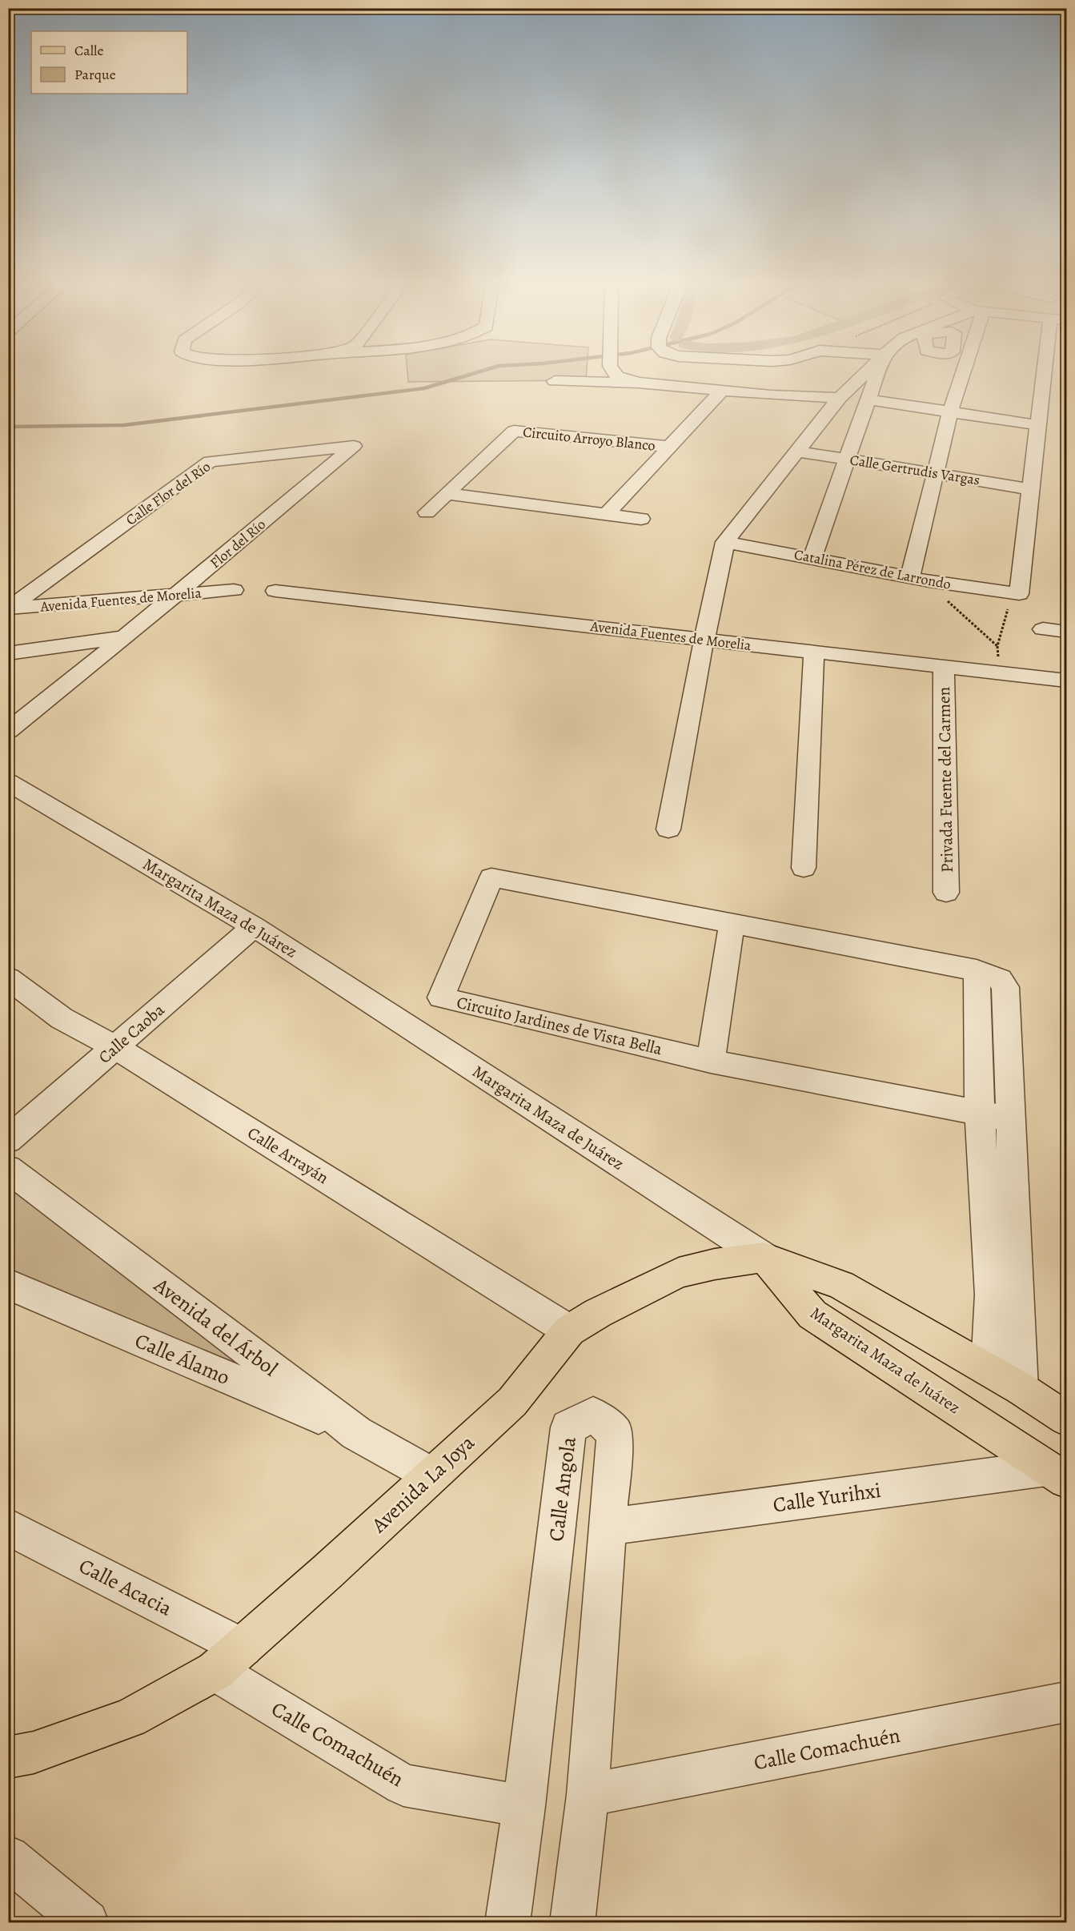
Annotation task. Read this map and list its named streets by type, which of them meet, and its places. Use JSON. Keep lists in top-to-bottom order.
{
  "streets": {
    "main road": ["Margarita Maza de Juárez", "Avenida La Joya"],
    "street": [
      "Circuito Arroyo Blanco",
      "Calle Gertrudis Vargas",
      "Calle Flor del Río",
      "Flor del Río",
      "Catalina Pérez de Larrondo",
      "Avenida Fuentes de Morelia",
      "Privada Fuente del Carmen",
      "Circuito Jardines de Vista Bella",
      "Calle Caoba",
      "Calle Arrayán",
      "Avenida del Árbol",
      "Calle Álamo",
      "Calle Angola",
      "Calle Yurihxi",
      "Calle Acacia",
      "Calle Comachuén"
    ]
  },
  "crossings": [
    ["Calle Flor del Río", "Flor del Río"],
    ["Calle Flor del Río", "Avenida Fuentes de Morelia"],
    ["Flor del Río", "Avenida Fuentes de Morelia"],
    ["Avenida Fuentes de Morelia", "Privada Fuente del Carmen"],
    ["Margarita Maza de Juárez", "Calle Caoba"],
    ["Margarita Maza de Juárez", "Avenida La Joya"],
    ["Margarita Maza de Juárez", "Calle Yurihxi"],
    ["Calle Caoba", "Calle Arrayán"],
    ["Calle Arrayán", "Avenida La Joya"],
    ["Avenida del Árbol", "Calle Álamo"],
    ["Avenida del Árbol", "Avenida La Joya"],
    ["Avenida La Joya", "Calle Acacia"],
    ["Avenida La Joya", "Calle Comachuén"],
    ["Calle Angola", "Calle Yurihxi"],
    ["Calle Angola", "Calle Comachuén"],
    ["Calle Acacia", "Calle Comachuén"]
  ],
  "legend": ["Calle", "Parque"]
}
